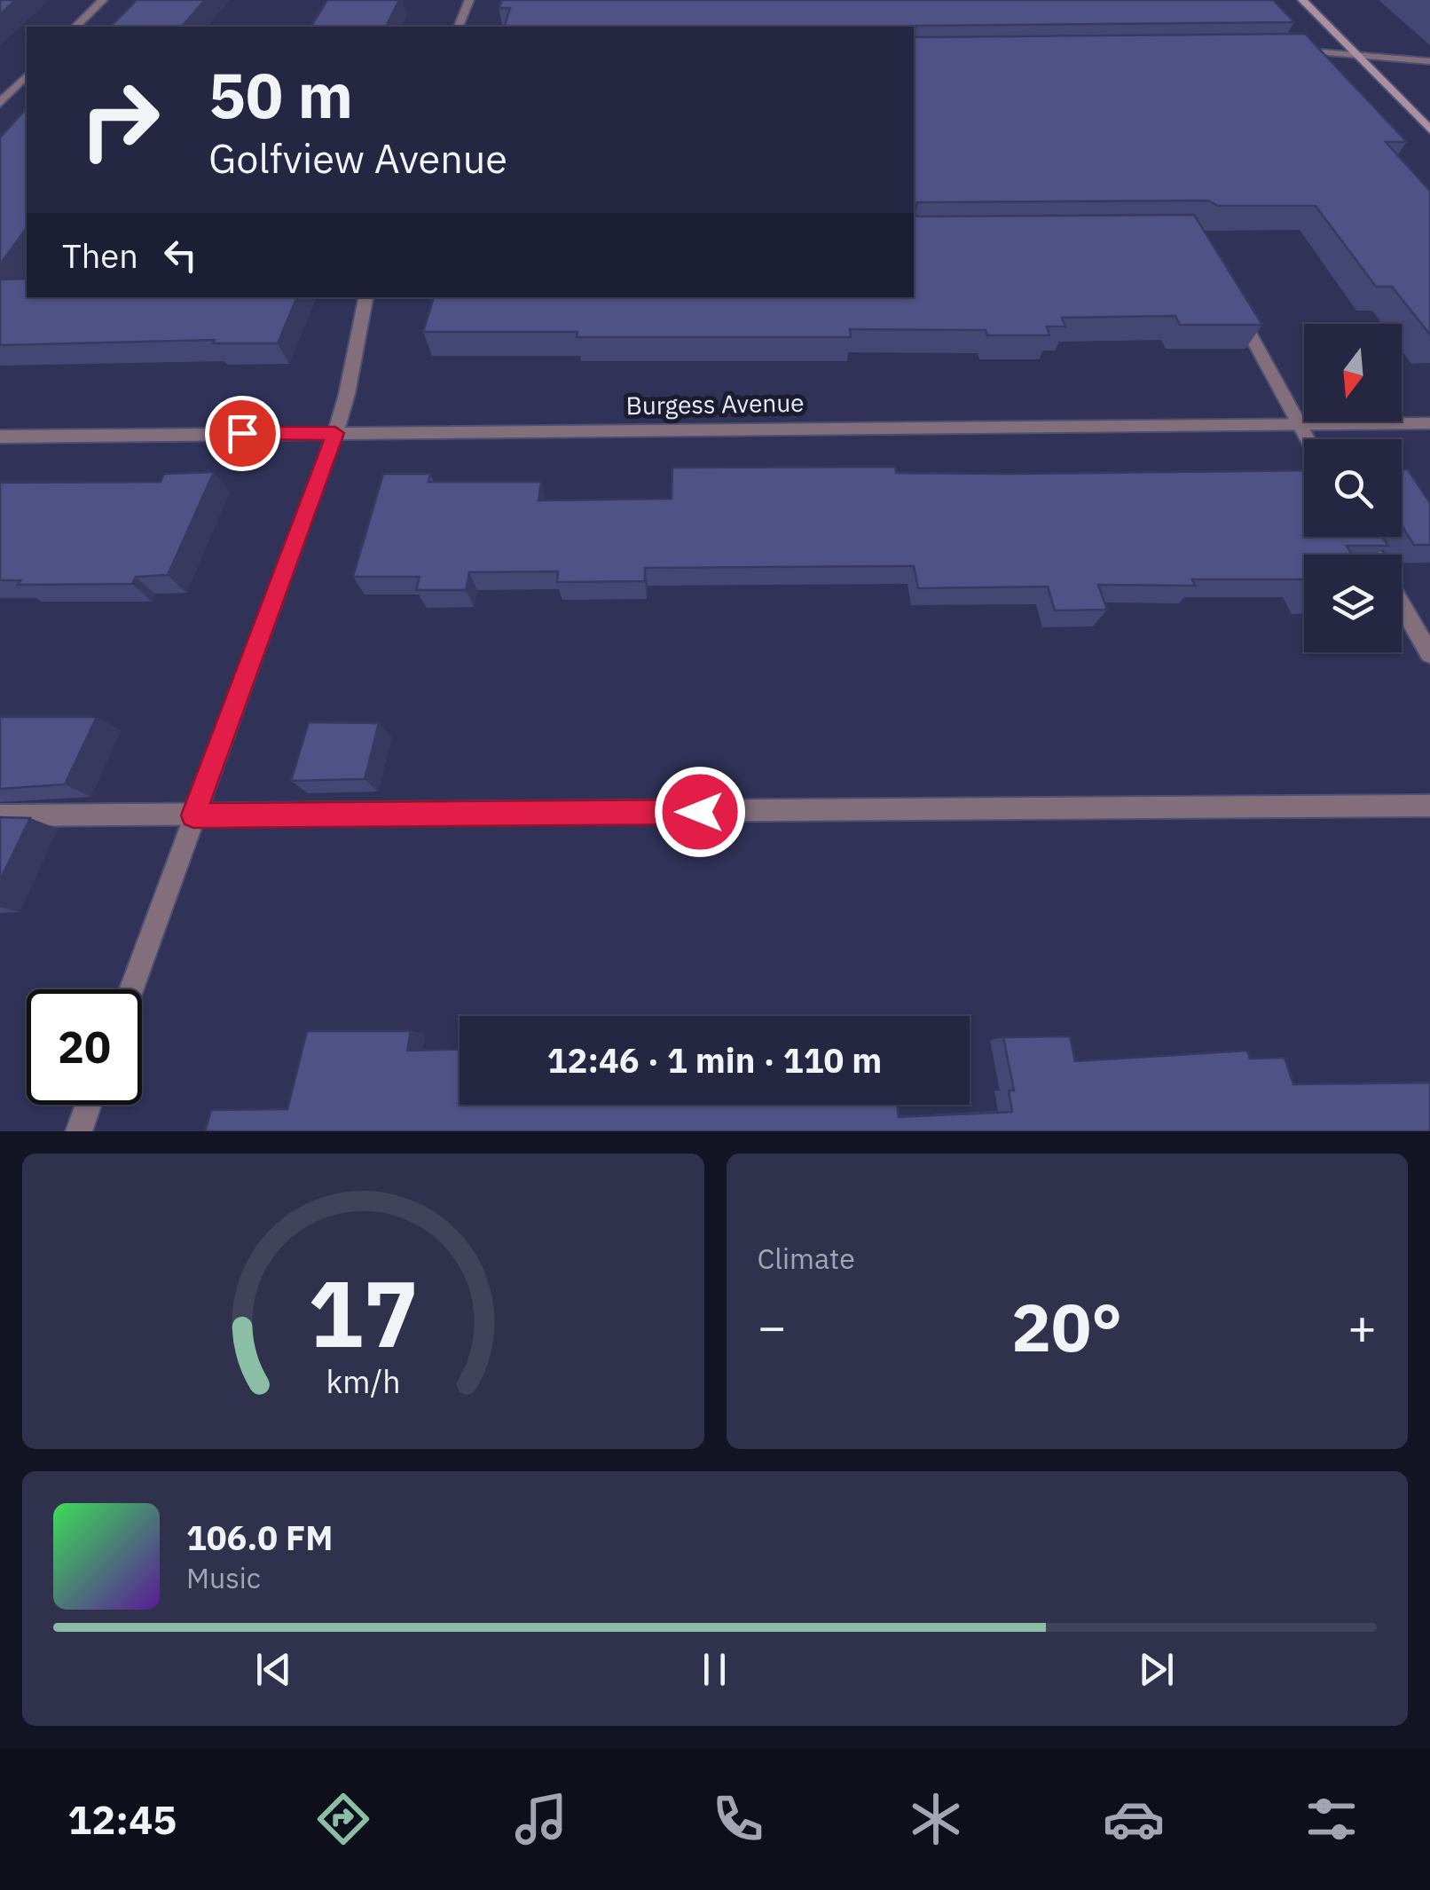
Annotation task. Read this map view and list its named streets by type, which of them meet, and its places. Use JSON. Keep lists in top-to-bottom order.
{
  "streets": {
    "street": ["Burgess Avenue"]
  },
  "north": "bottom",
  "page": {
    "turn": ["50 m", "Golfview Avenue"],
    "then": "Then",
    "limit": "20",
    "trip": "12:46 · 1 min · 110 m",
    "tile": "Climate",
    "heat": ["−", "20°", "+"],
    "song": ["106.0 FM", "Music"],
    "tabs": "12:45",
    "gauge": ["17", "km/h"]
  }
}
